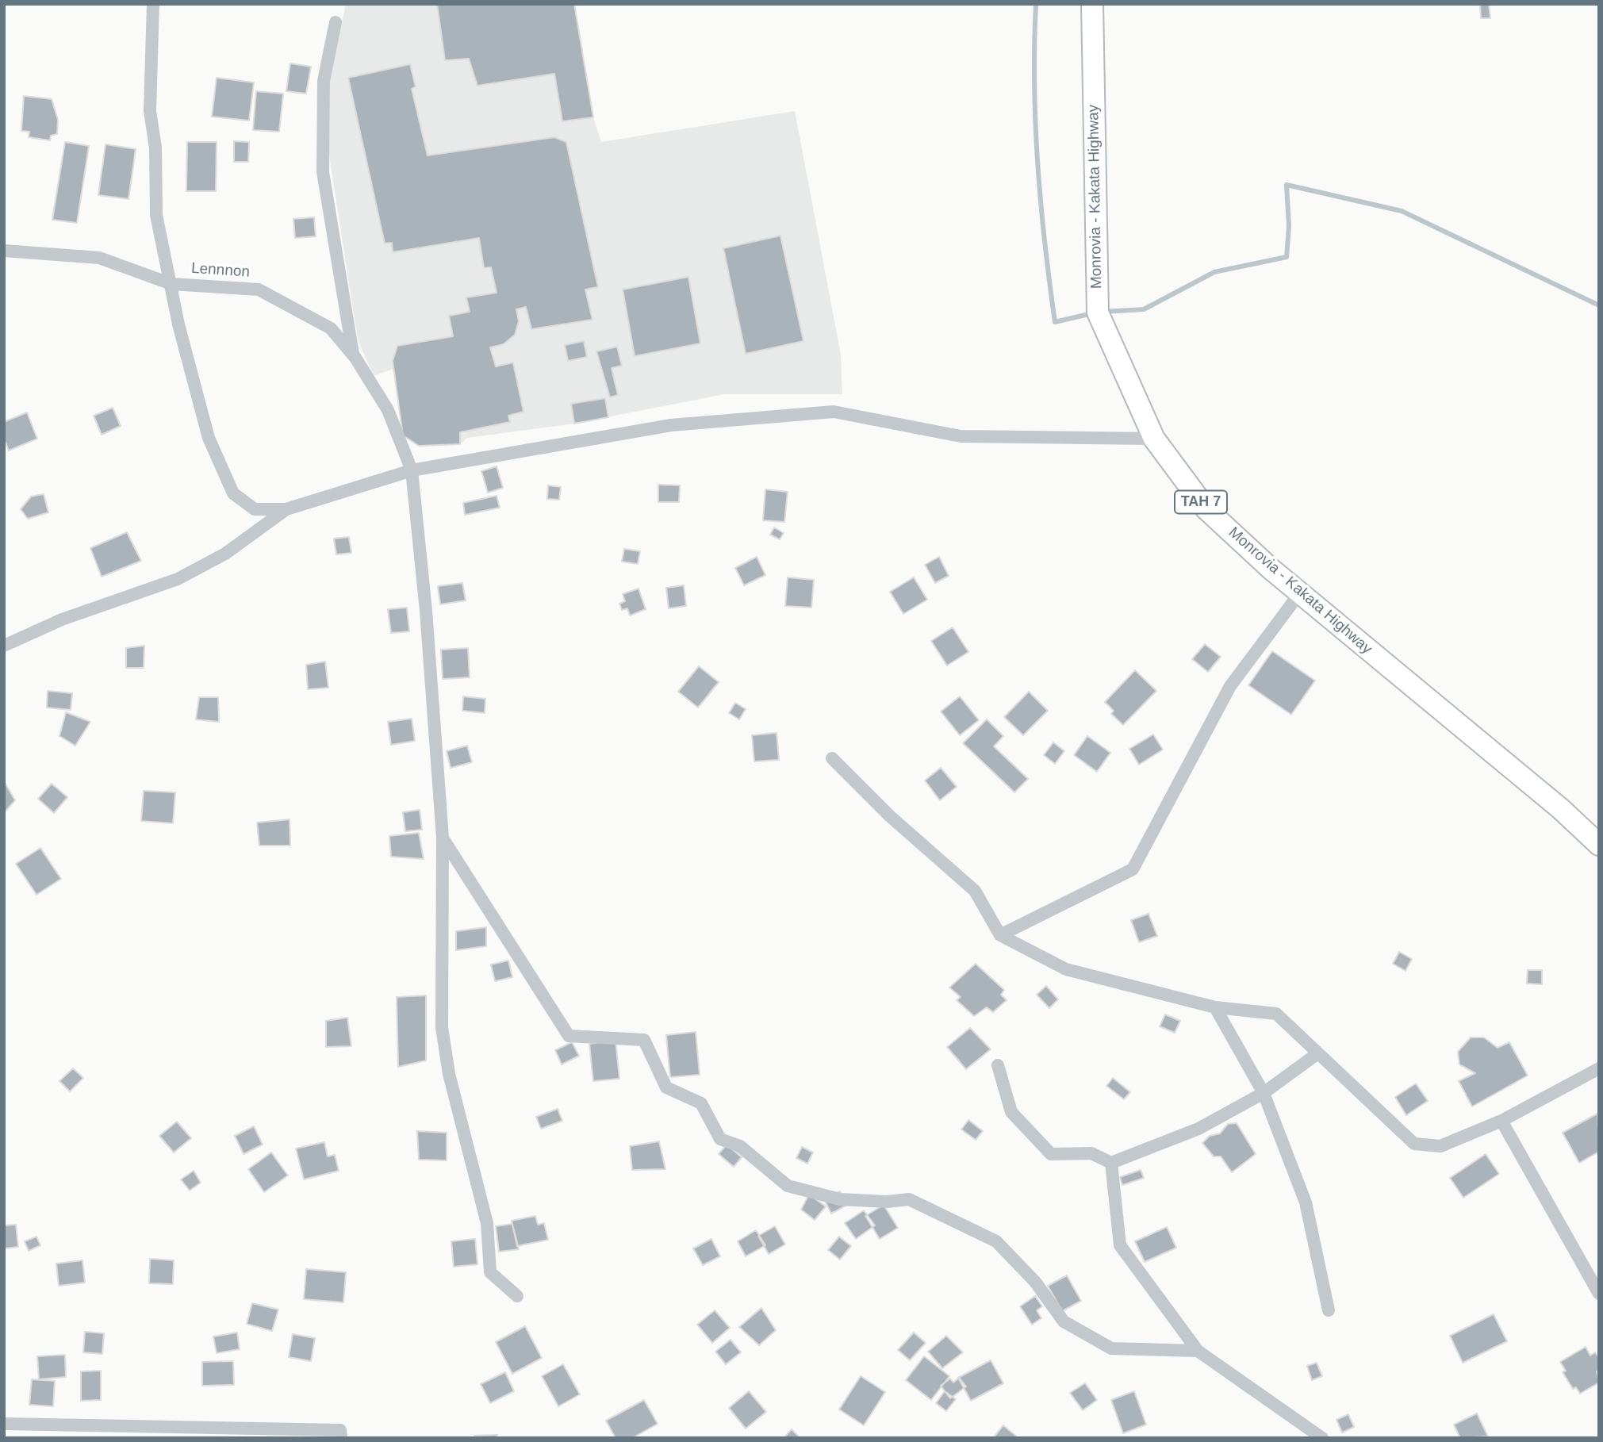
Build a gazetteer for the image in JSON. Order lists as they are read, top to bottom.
{
  "streets": {
    "highway": ["Monrovia - Kakata Highway", "TAH 7"],
    "street": ["Lennnon"]
  }
}
